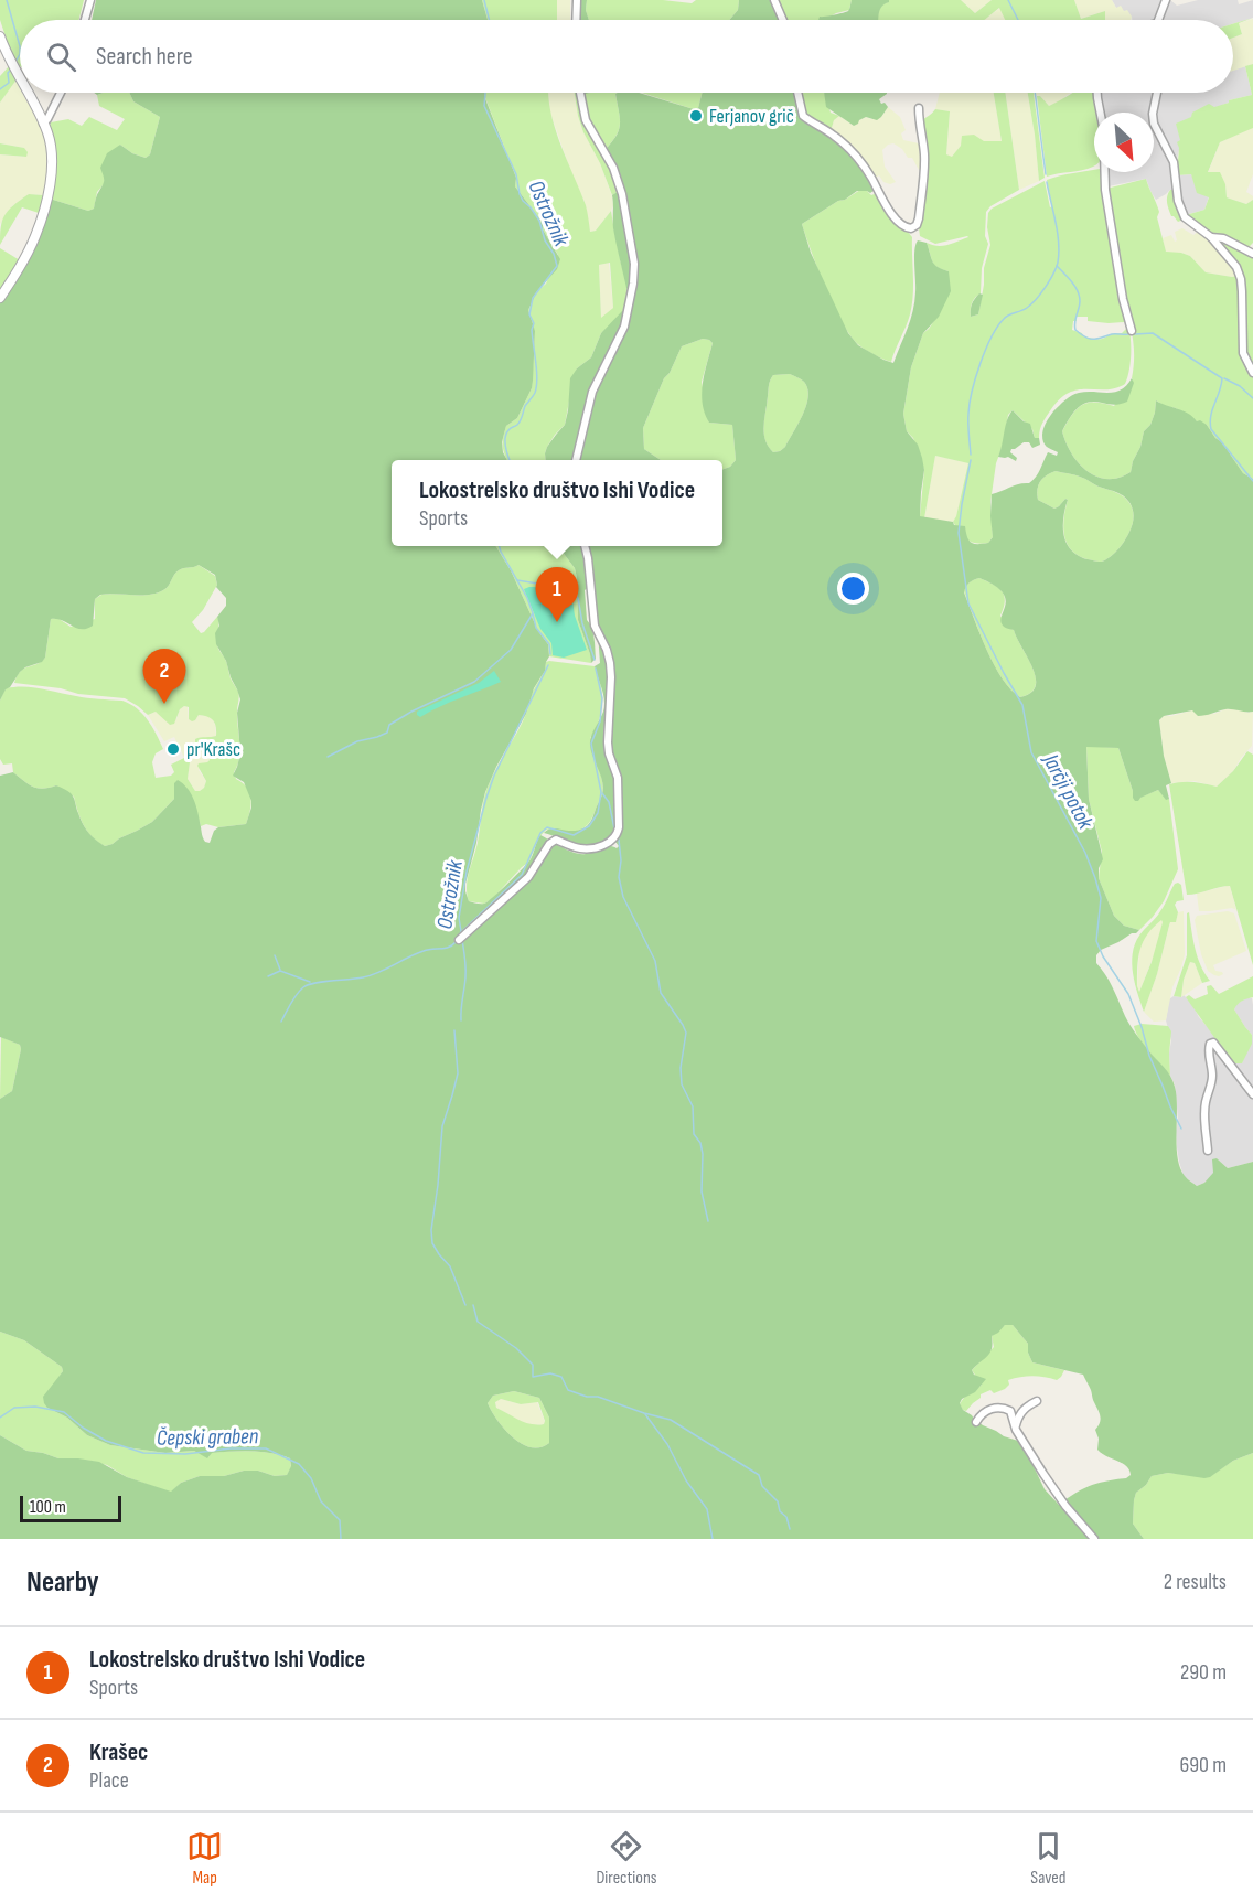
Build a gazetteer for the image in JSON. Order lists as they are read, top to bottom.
{
  "water": ["Ostrožnik", "Jarčji potok", "Čepski graben"],
  "places": ["Ferjanov grič", "pr'Krašc"],
  "scale_bar": "100 m",
  "north": "bottom right",
  "page": {
    "search": "Search here",
    "popup": ["Lokostrelsko društvo Ishi Vodice", "Sports"],
    "pins": ["1", "2"],
    "scale": "100 m",
    "heading": ["Nearby", "2 results"],
    "list": [
      {
        "mark": "1",
        "name": "Lokostrelsko društvo Ishi Vodice",
        "note": "Sports",
        "value": "290 m"
      },
      {
        "mark": "2",
        "name": "Krašec",
        "note": "Place",
        "value": "690 m"
      }
    ],
    "nav": ["Map", "Directions", "Saved"]
  }
}
